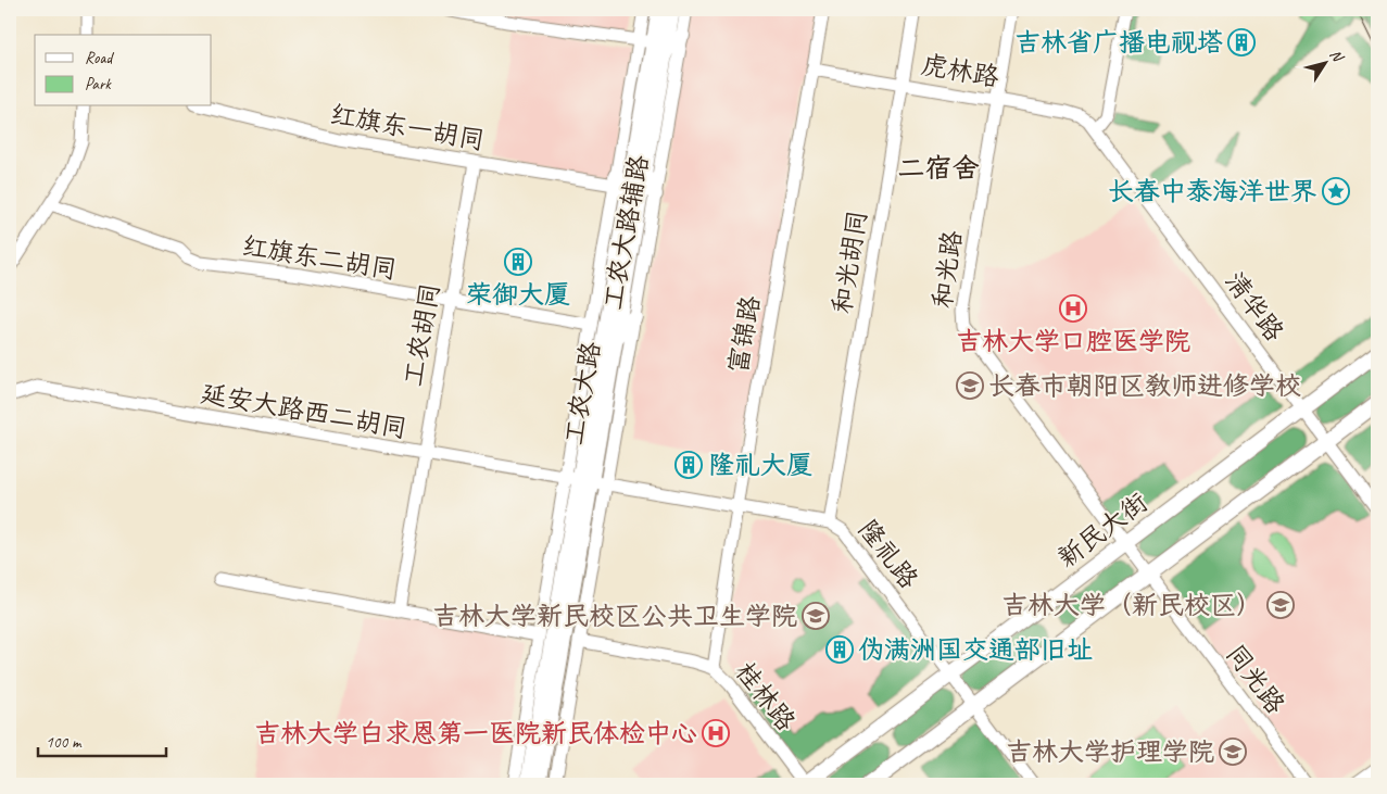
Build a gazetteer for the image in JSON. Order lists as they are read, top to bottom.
{
  "streets": {
    "main road": ["工农大路", "新民大街"],
    "street": [
      "虎林路",
      "红旗东一胡同",
      "工农大路辅路",
      "红旗东二胡同",
      "和光胡同",
      "和光路",
      "清华路",
      "工农胡同",
      "富锦路",
      "延安大路西二胡同",
      "隆礼路",
      "同光路",
      "桂林路"
    ]
  },
  "crossings": [
    ["虎林路", "和光胡同"],
    ["虎林路", "和光路"],
    ["虎林路", "清华路"],
    ["虎林路", "富锦路"],
    ["红旗东一胡同", "工农大路辅路"],
    ["红旗东一胡同", "工农胡同"],
    ["工农大路辅路", "红旗东二胡同"],
    ["工农大路辅路", "工农大路"],
    ["工农大路辅路", "延安大路西二胡同"],
    ["工农大路辅路", "隆礼路"],
    ["工农大路辅路", "桂林路"],
    ["红旗东二胡同", "工农胡同"],
    ["和光胡同", "隆礼路"],
    ["和光路", "新民大街"],
    ["和光路", "同光路"],
    ["清华路", "新民大街"],
    ["工农胡同", "延安大路西二胡同"],
    ["富锦路", "隆礼路"],
    ["富锦路", "桂林路"],
    ["工农大路", "延安大路西二胡同"],
    ["工农大路", "隆礼路"],
    ["延安大路西二胡同", "隆礼路"],
    ["新民大街", "隆礼路"],
    ["新民大街", "桂林路"]
  ],
  "districts": ["二宿舍"],
  "places": {
    "building": [
      "吉林省广播电视塔",
      "荣御大厦",
      "隆礼大厦",
      "伪满洲国交通部旧址"
    ],
    "place": ["长春中泰海洋世界"],
    "hospital": ["吉林大学口腔医学院", "吉林大学白求恩第一医院新民体检中心"],
    "school or university": [
      "长春市朝阳区教师进修学校",
      "吉林大学（新民校区）",
      "吉林大学新民校区公共卫生学院",
      "吉林大学护理学院"
    ]
  },
  "legend": ["Road", "Park"],
  "scale_bar": "100 m",
  "north": "top right"
}
